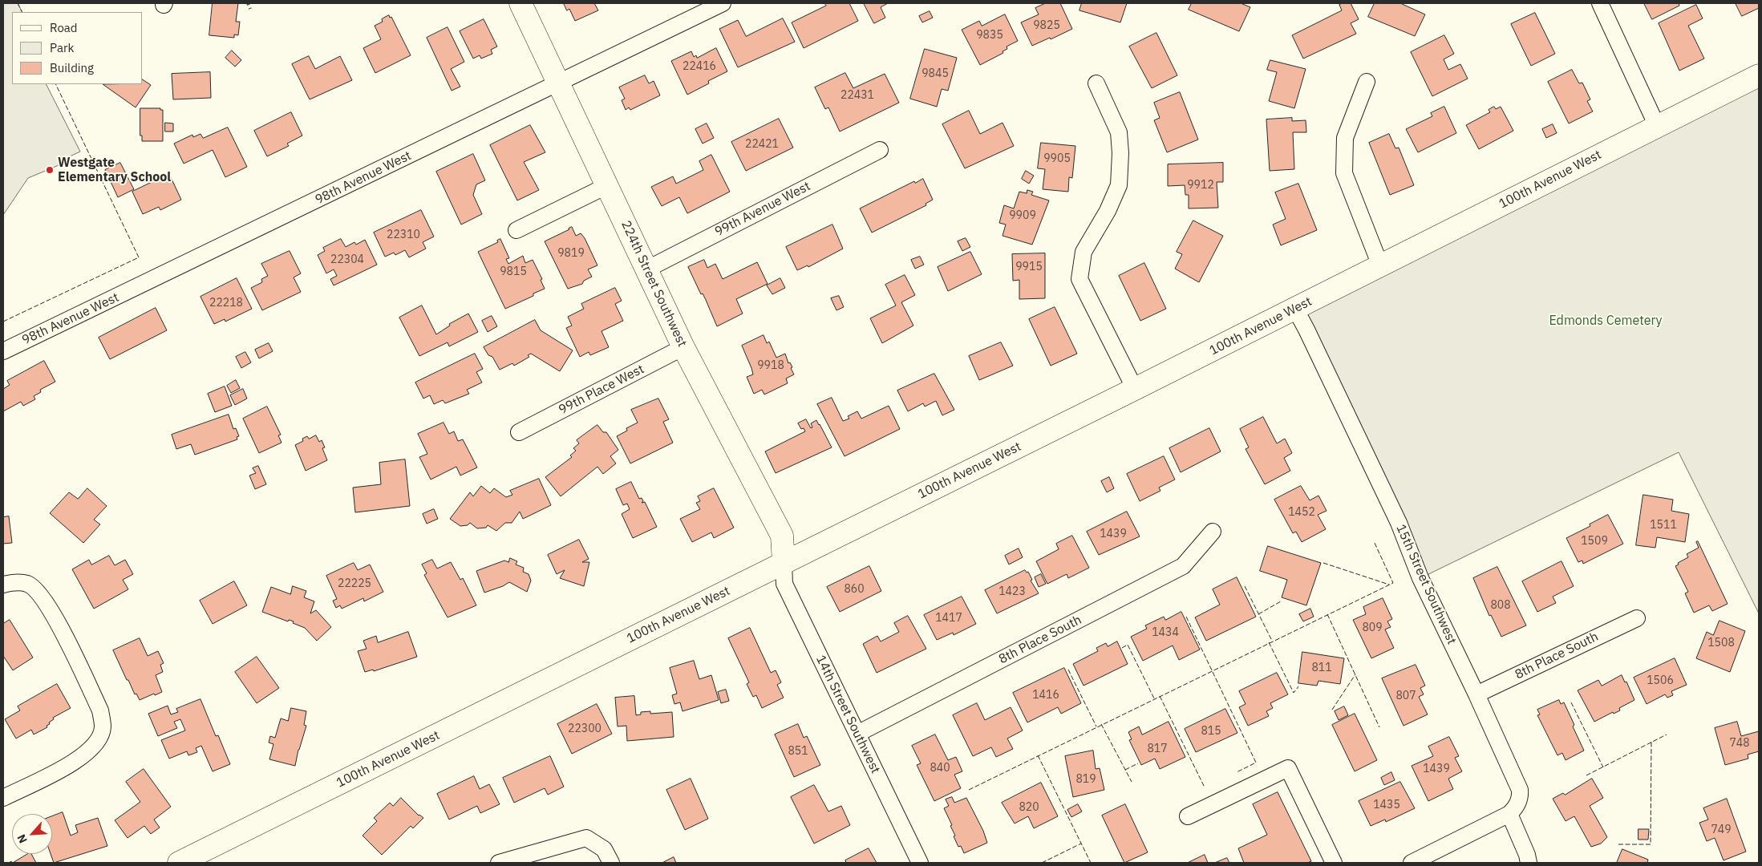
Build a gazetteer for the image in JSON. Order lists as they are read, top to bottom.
{
  "streets": {
    "main road": ["100th Avenue West", "224th Street Southwest"],
    "street": [
      "98th Avenue West",
      "99th Avenue West",
      "99th Place West",
      "15th Street Southwest",
      "8th Place South",
      "14th Street Southwest"
    ]
  },
  "crossings": [
    ["98th Avenue West", "224th Street Southwest"],
    ["100th Avenue West", "224th Street Southwest"],
    ["100th Avenue West", "15th Street Southwest"],
    ["100th Avenue West", "14th Street Southwest"],
    ["99th Avenue West", "224th Street Southwest"],
    ["224th Street Southwest", "99th Place West"],
    ["224th Street Southwest", "14th Street Southwest"],
    ["15th Street Southwest", "8th Place South"],
    ["8th Place South", "14th Street Southwest"]
  ],
  "parks": ["Edmonds Cemetery"],
  "places": ["Westgate Elementary School"],
  "house_numbers": [
    "9825",
    "9835",
    "22416",
    "9845",
    "22431",
    "22421",
    "9905",
    "9912",
    "9909",
    "22310",
    "9819",
    "22304",
    "9915",
    "9815",
    "22218",
    "9918",
    "1452",
    "1511",
    "1439",
    "1509",
    "22225",
    "860",
    "1423",
    "808",
    "1417",
    "809",
    "1434",
    "1508",
    "811",
    "1506",
    "1416",
    "807",
    "22300",
    "815",
    "748",
    "817",
    "851",
    "840",
    "1439",
    "819",
    "1435",
    "820",
    "749"
  ],
  "legend": ["Road", "Park", "Building"],
  "north": "bottom left"
}
